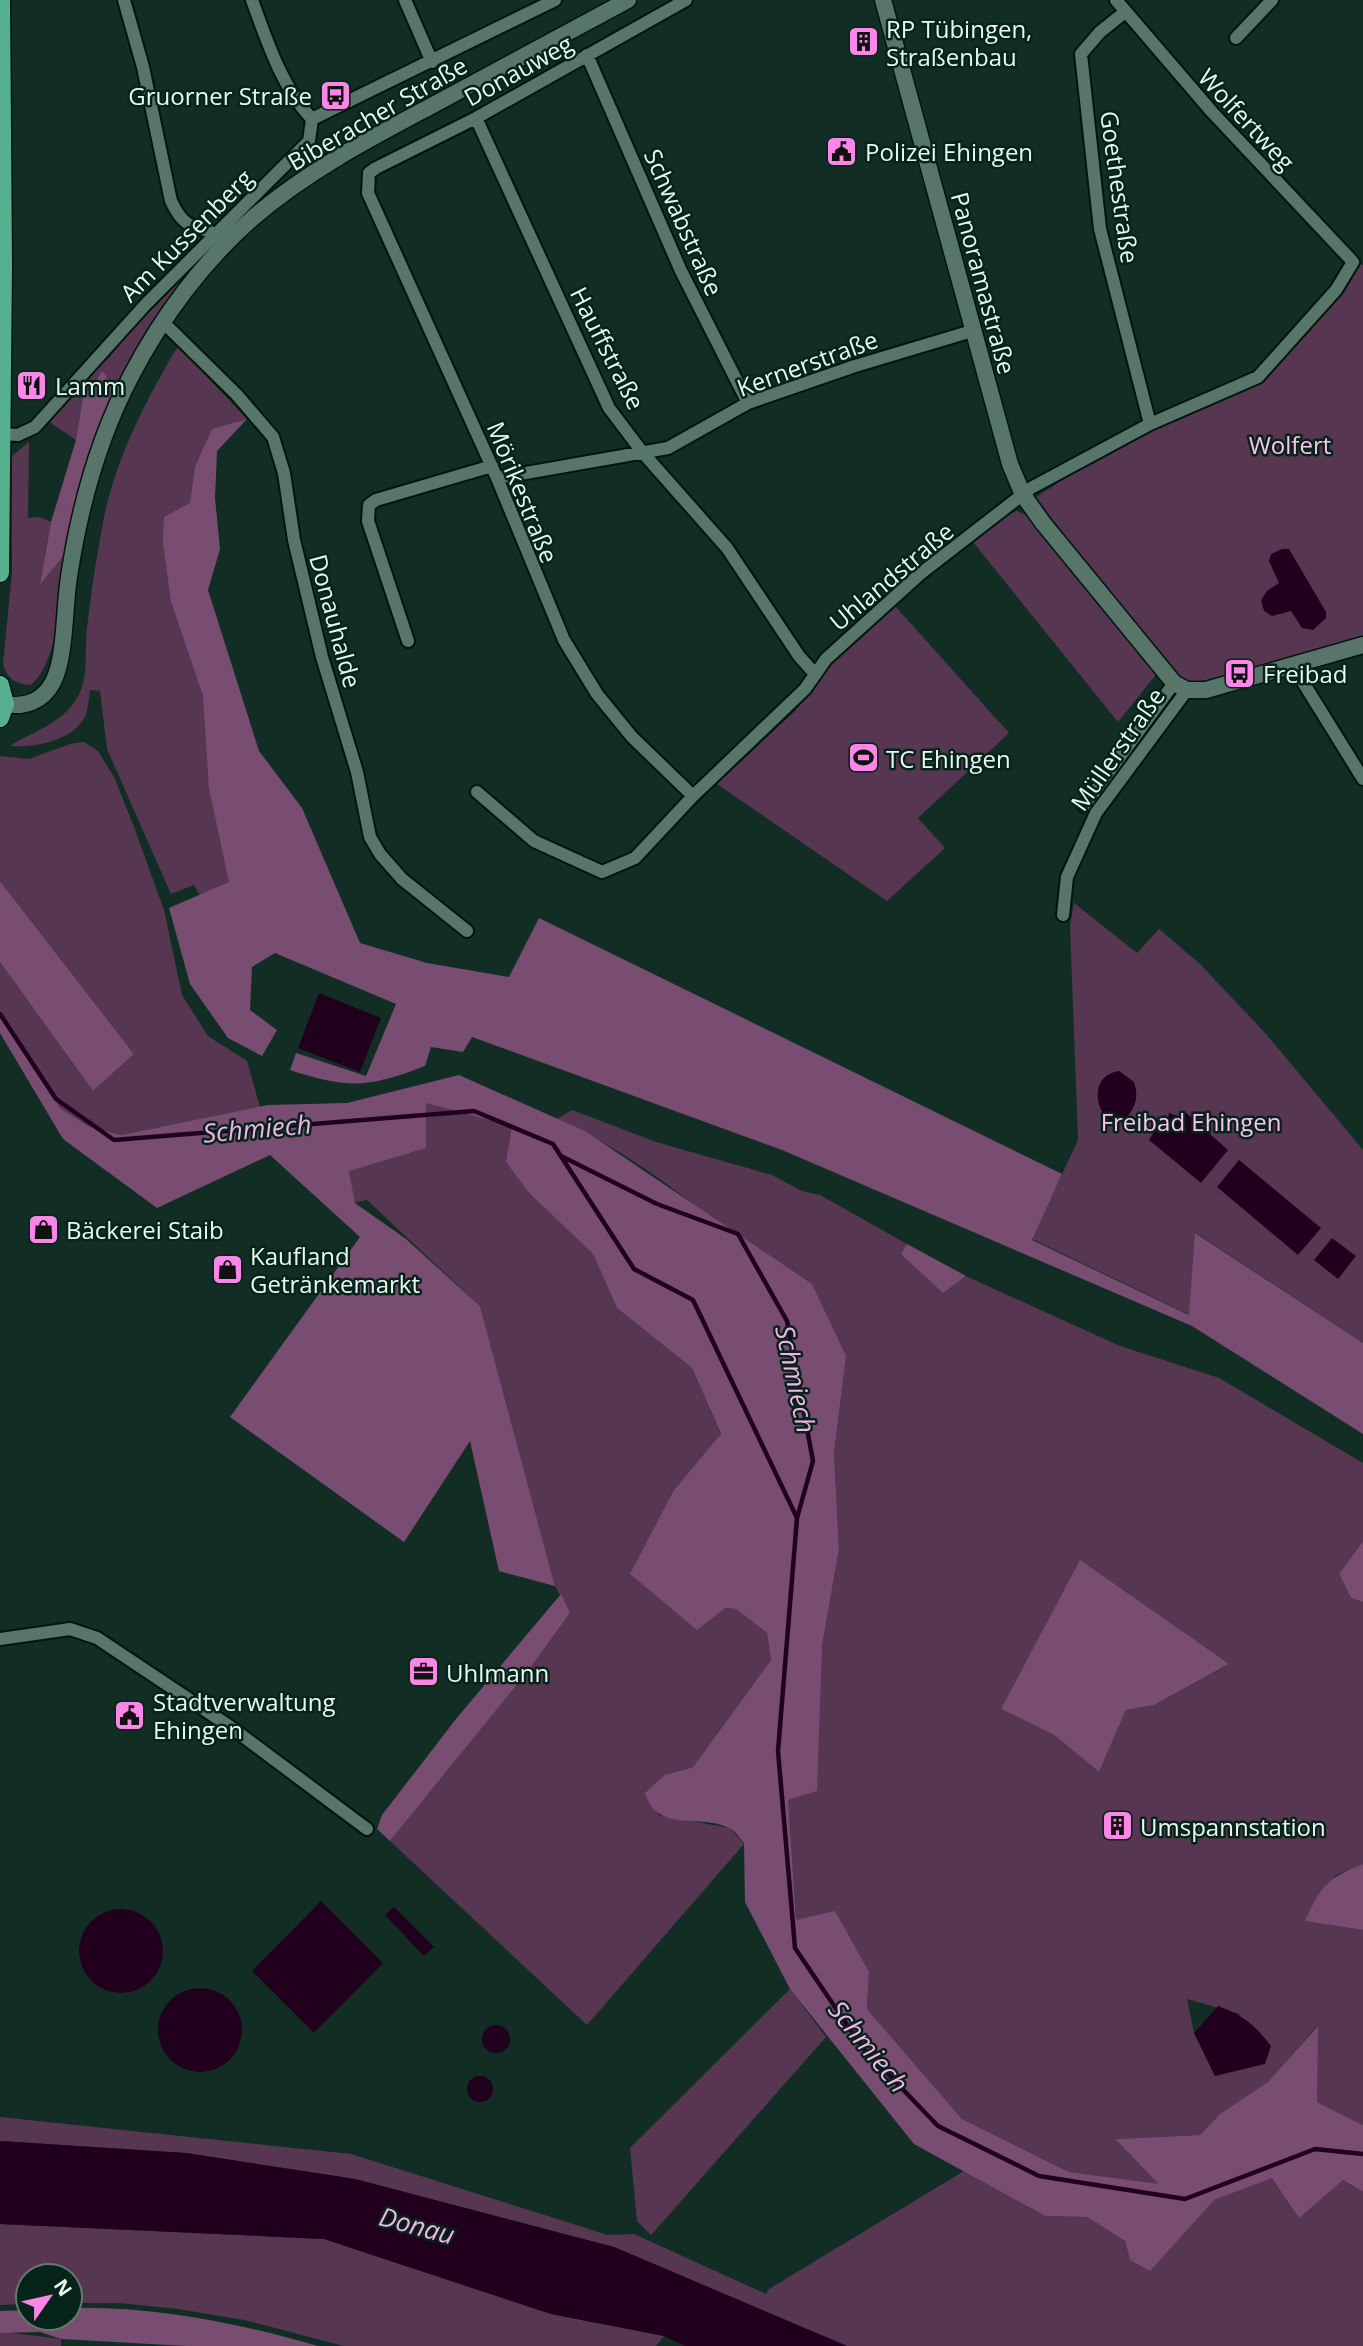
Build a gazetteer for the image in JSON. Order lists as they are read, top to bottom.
{
  "streets": {
    "street": [
      "Donauweg",
      "Biberacher Straße",
      "Wolfertweg",
      "Goethestraße",
      "Schwabstraße",
      "Am Kussenberg",
      "Panoramastraße",
      "Hauffstraße",
      "Kernerstraße",
      "Mörikestraße",
      "Uhlandstraße",
      "Donauhalde",
      "Müllerstraße"
    ]
  },
  "crossings": [
    ["Donauweg", "Schwabstraße"],
    ["Donauweg", "Hauffstraße"],
    ["Donauweg", "Mörikestraße"],
    ["Biberacher Straße", "Am Kussenberg"],
    ["Biberacher Straße", "Donauhalde"],
    ["Wolfertweg", "Goethestraße"],
    ["Wolfertweg", "Uhlandstraße"],
    ["Goethestraße", "Uhlandstraße"],
    ["Schwabstraße", "Kernerstraße"],
    ["Panoramastraße", "Kernerstraße"],
    ["Panoramastraße", "Uhlandstraße"],
    ["Panoramastraße", "Müllerstraße"],
    ["Hauffstraße", "Kernerstraße"],
    ["Hauffstraße", "Uhlandstraße"],
    ["Kernerstraße", "Mörikestraße"],
    ["Mörikestraße", "Uhlandstraße"],
    ["Uhlandstraße", "Müllerstraße"]
  ],
  "water": ["Schmiech", "Donau"],
  "parks": ["Wolfert", "Freibad Ehingen"],
  "places": {
    "building": ["RP Tübingen, Straßenbau", "Umspannstation"],
    "bus stop": ["Gruorner Straße", "Freibad"],
    "public building": ["Polizei Ehingen", "Stadtverwaltung Ehingen"],
    "restaurant": ["Lamm"],
    "sports": ["TC Ehingen"],
    "shop": ["Bäckerei Staib", "Kaufland Getränkemarkt"],
    "office": ["Uhlmann"]
  },
  "north": "top right"
}
